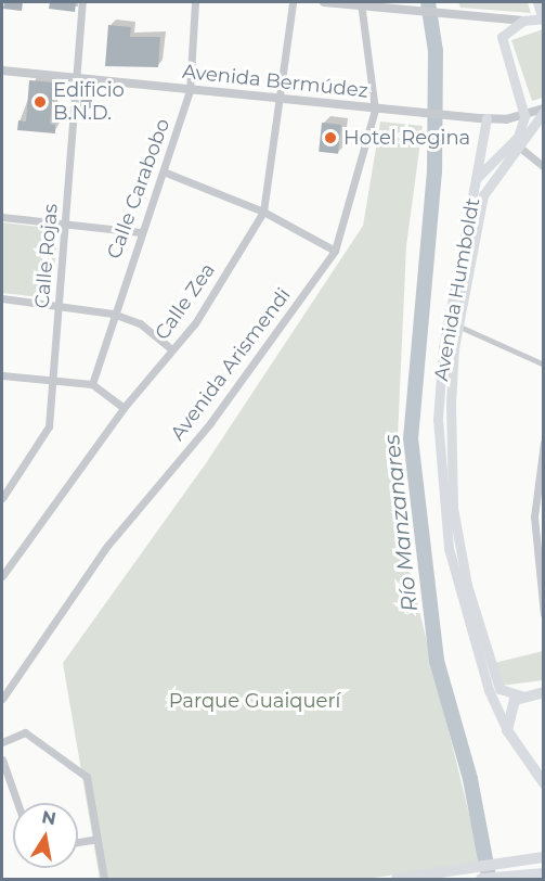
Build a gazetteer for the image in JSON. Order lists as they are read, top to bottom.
{
  "streets": {
    "main road": ["Avenida Humboldt"],
    "street": [
      "Avenida Bermúdez",
      "Calle Carabobo",
      "Calle Rojas",
      "Calle Zea",
      "Avenida Arismendi"
    ]
  },
  "crossings": [
    ["Avenida Bermúdez", "Calle Carabobo"],
    ["Avenida Bermúdez", "Calle Rojas"],
    ["Avenida Bermúdez", "Avenida Humboldt"],
    ["Avenida Bermúdez", "Calle Zea"],
    ["Avenida Bermúdez", "Avenida Arismendi"]
  ],
  "water": ["Río Manzanares"],
  "parks": ["Parque Guaiquerí"],
  "places": ["Edificio B.N.D.", "Hotel Regina"],
  "north": "top"
}
